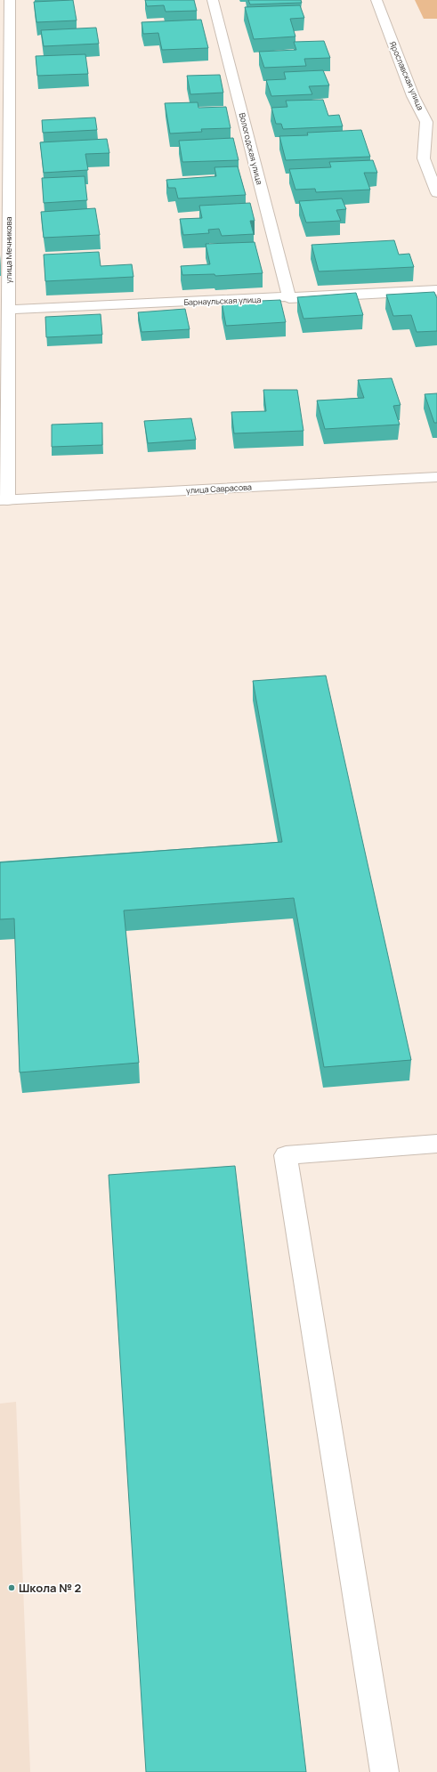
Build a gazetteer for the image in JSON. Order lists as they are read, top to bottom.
{
  "streets": {
    "street": [
      "Ярославская улица",
      "Вологодская улица",
      "улица Мечникова",
      "Барнаульская улица",
      "улица Саврасова"
    ]
  },
  "crossings": [
    ["Вологодская улица", "Барнаульская улица"],
    ["улица Мечникова", "Барнаульская улица"],
    ["улица Мечникова", "улица Саврасова"]
  ],
  "places": ["Школа № 2"]
}
